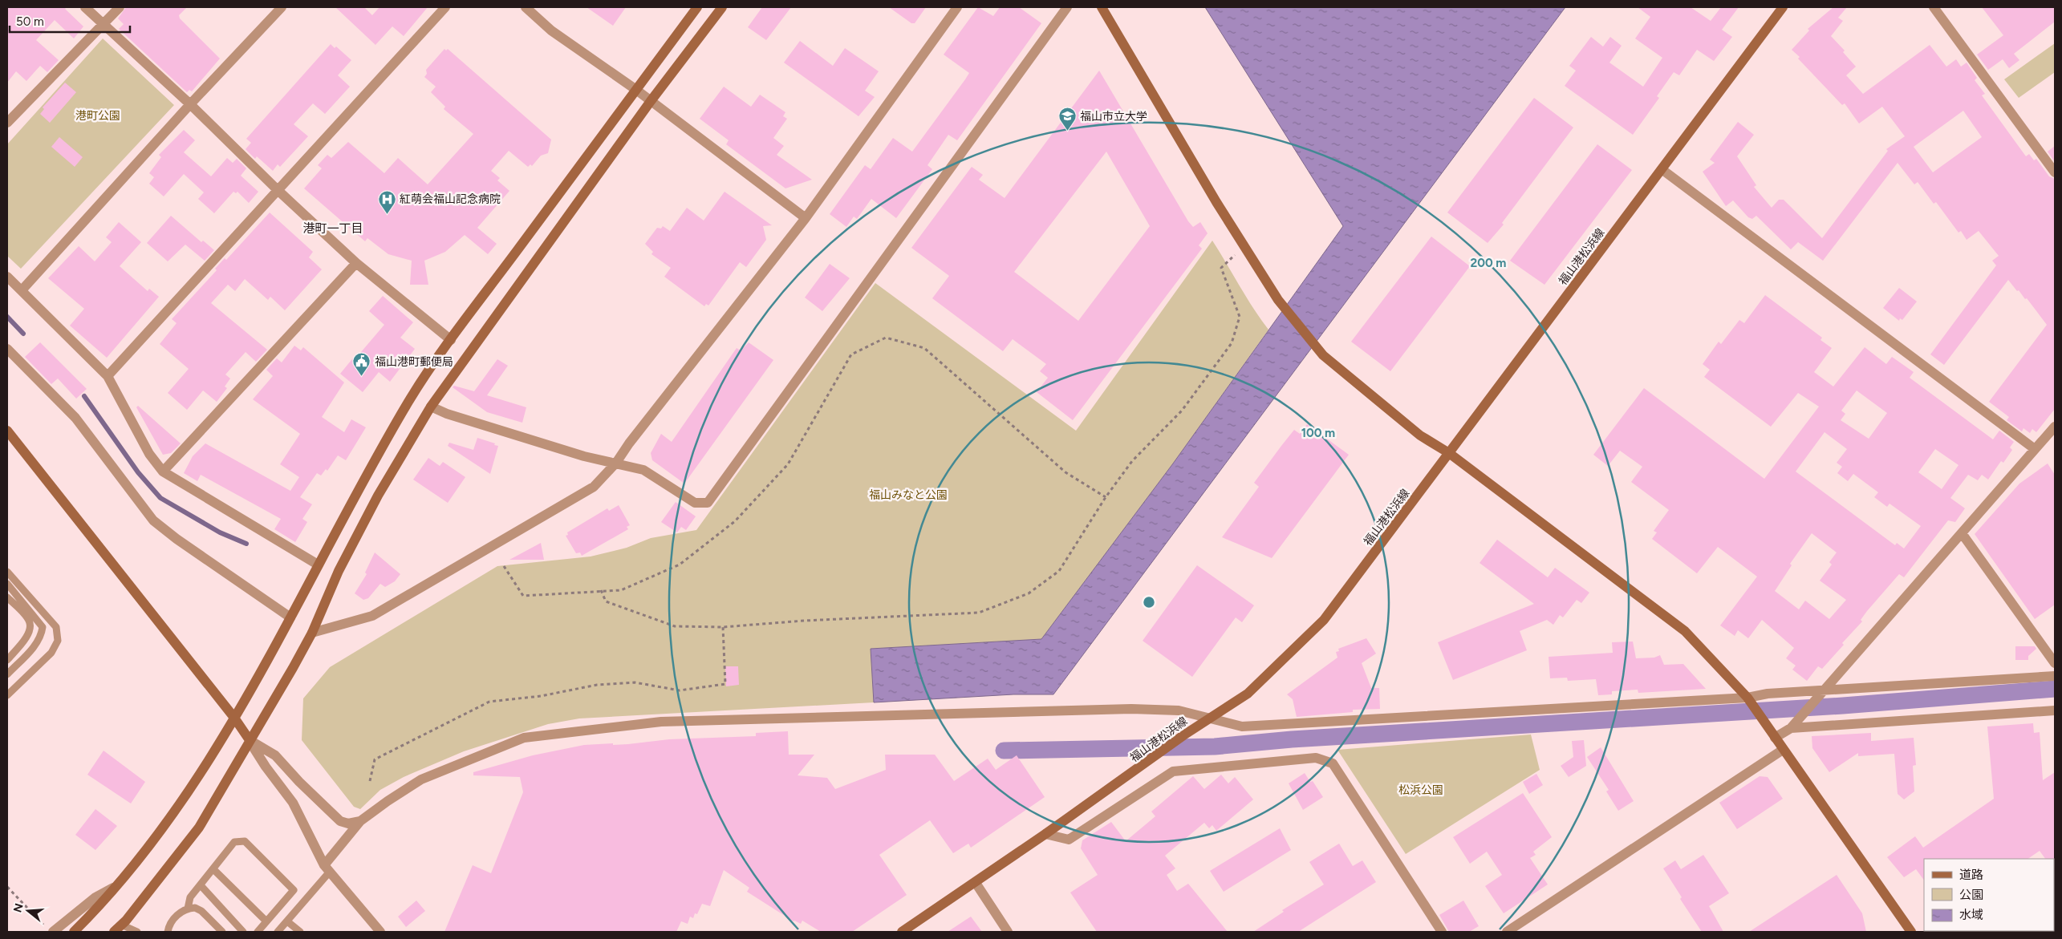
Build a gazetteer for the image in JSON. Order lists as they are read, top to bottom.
{
  "streets": {
    "street": ["福山港松浜線"]
  },
  "districts": ["港町一丁目"],
  "parks": ["港町公園", "福山みなと公園", "松浜公園"],
  "places": {
    "school or university": ["福山市立大学"],
    "hospital": ["紅萌会福山記念病院"],
    "public building": ["福山港町郵便局"]
  },
  "legend": ["道路", "公園", "水域"],
  "scale_bar": "50 m",
  "north": "left",
  "rings": ["200 m", "100 m"]
}
